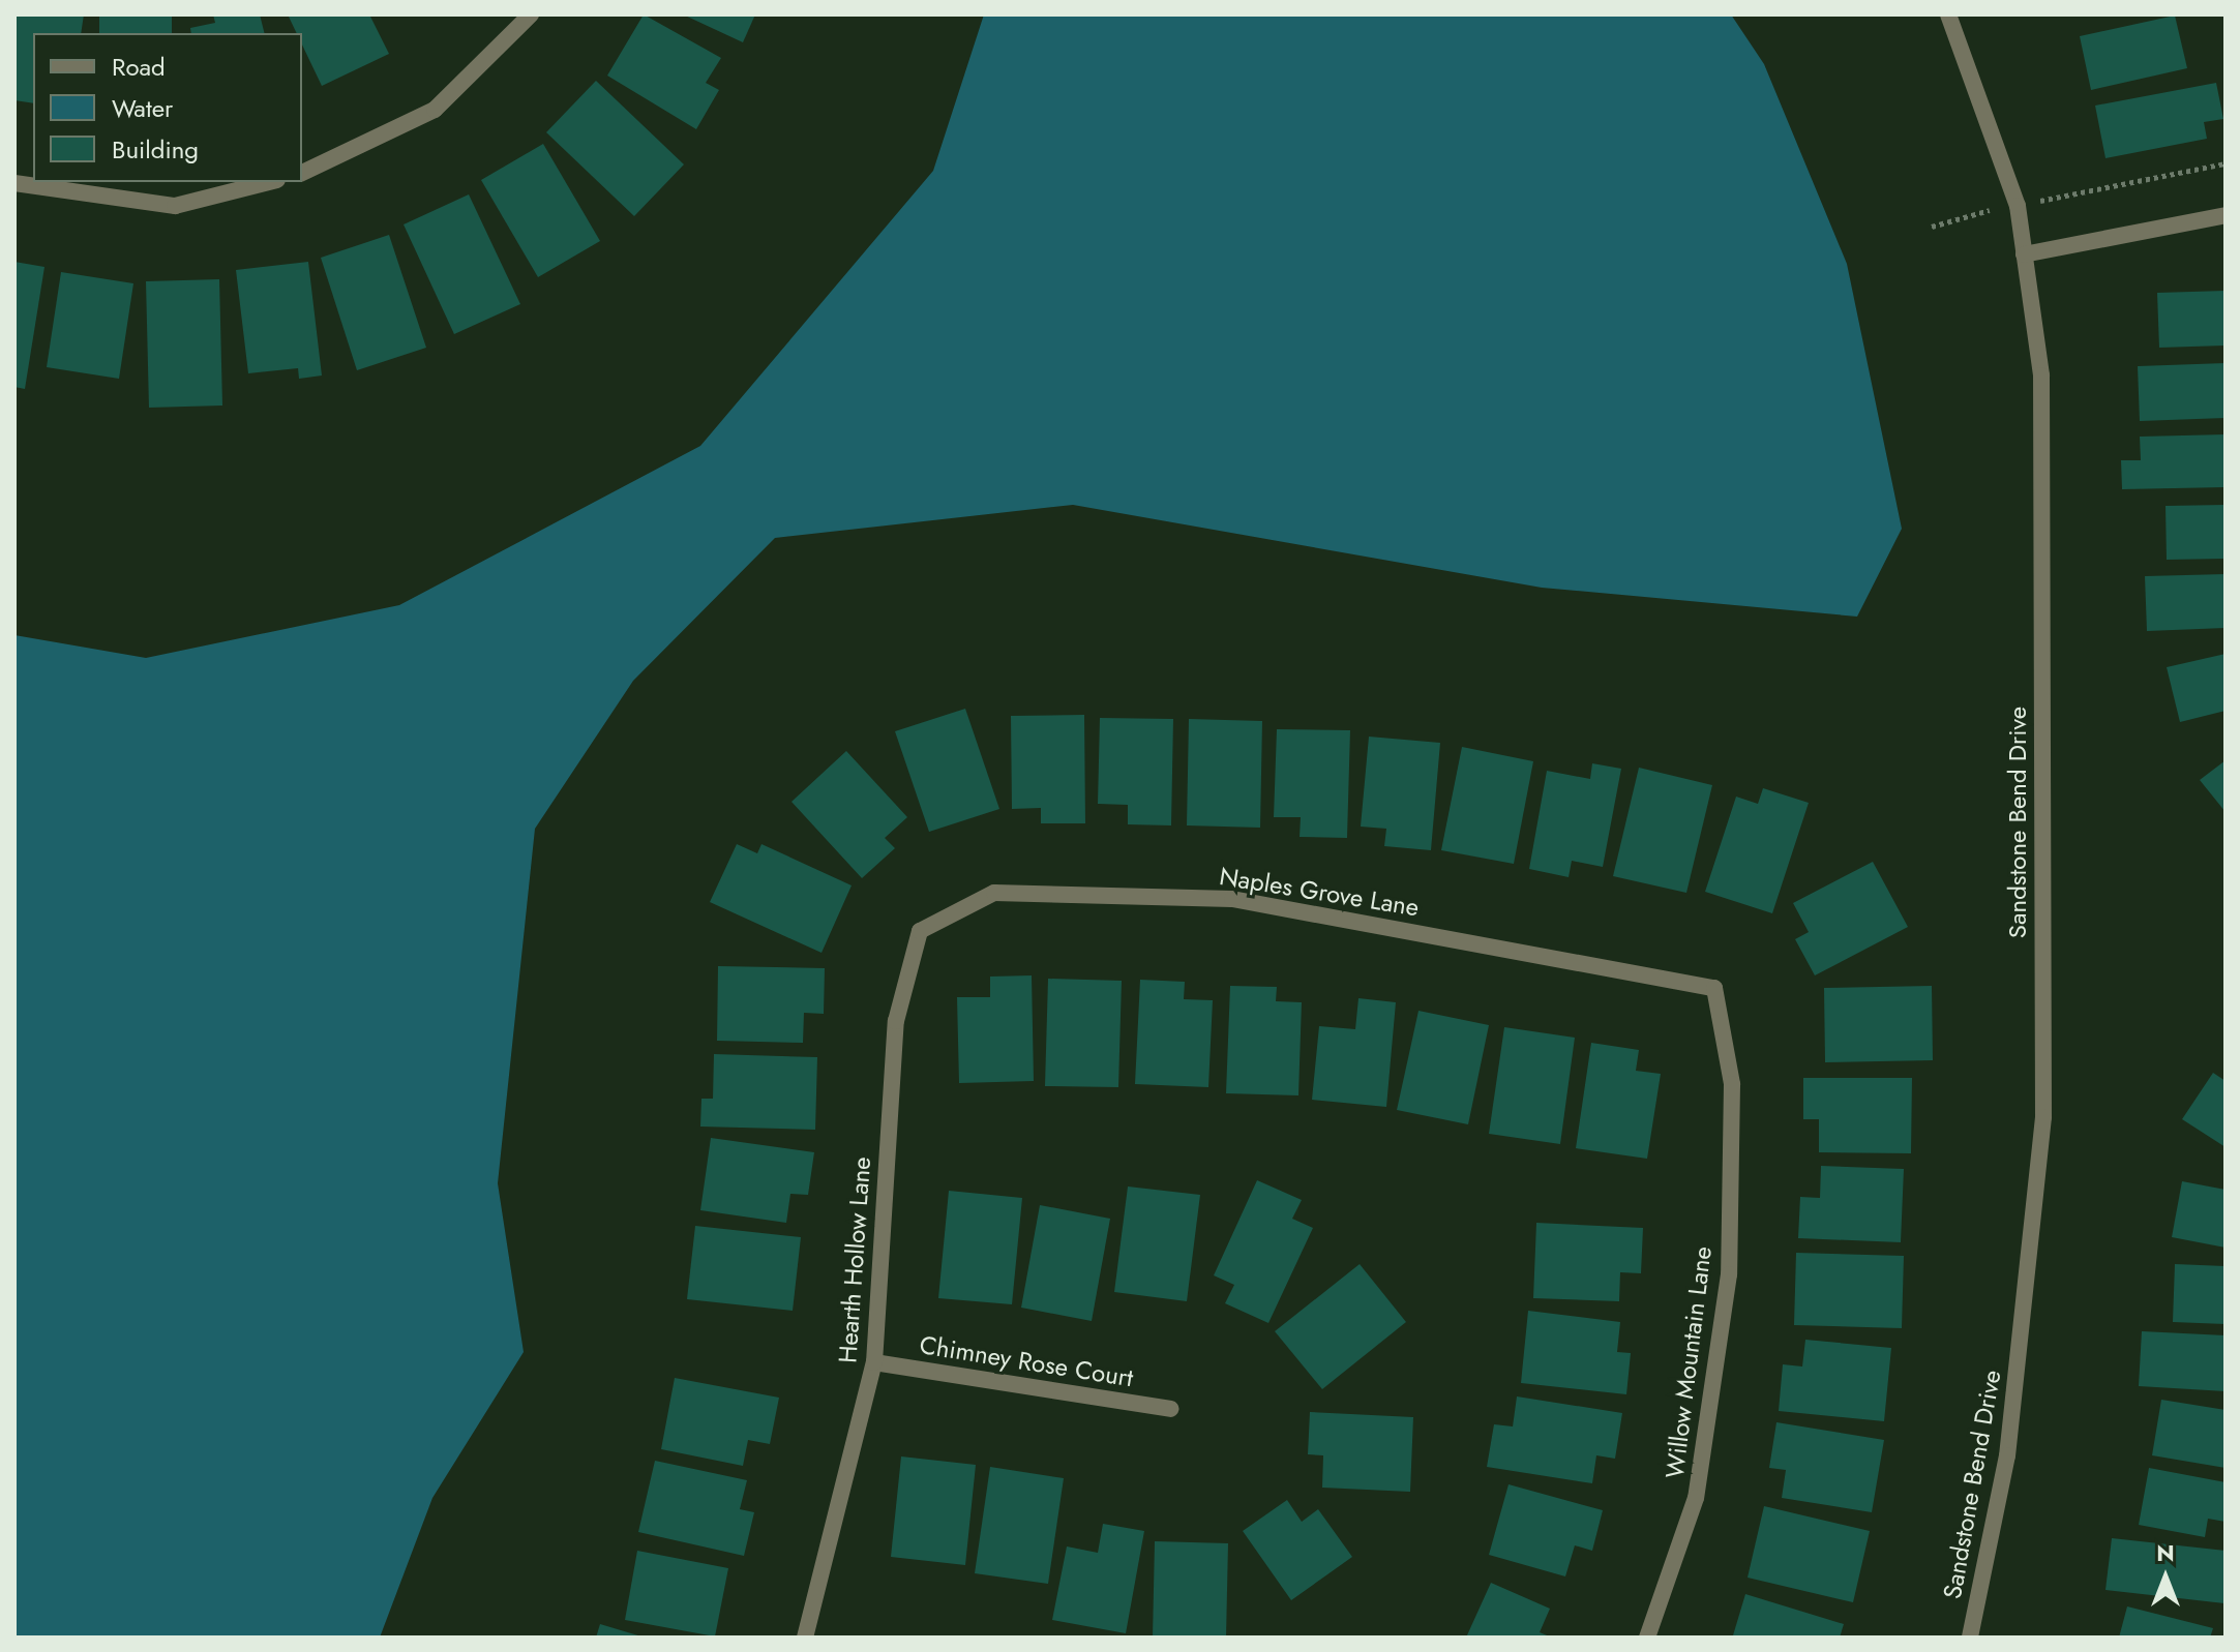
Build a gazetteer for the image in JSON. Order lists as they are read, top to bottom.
{
  "streets": {
    "street": [
      "Sandstone Bend Drive",
      "Naples Grove Lane",
      "Hearth Hollow Lane",
      "Chimney Rose Court",
      "Willow Mountain Lane"
    ]
  },
  "crossings": [
    ["Naples Grove Lane", "Hearth Hollow Lane"],
    ["Naples Grove Lane", "Willow Mountain Lane"],
    ["Hearth Hollow Lane", "Chimney Rose Court"]
  ],
  "legend": ["Road", "Water", "Building"],
  "north": "top"
}
